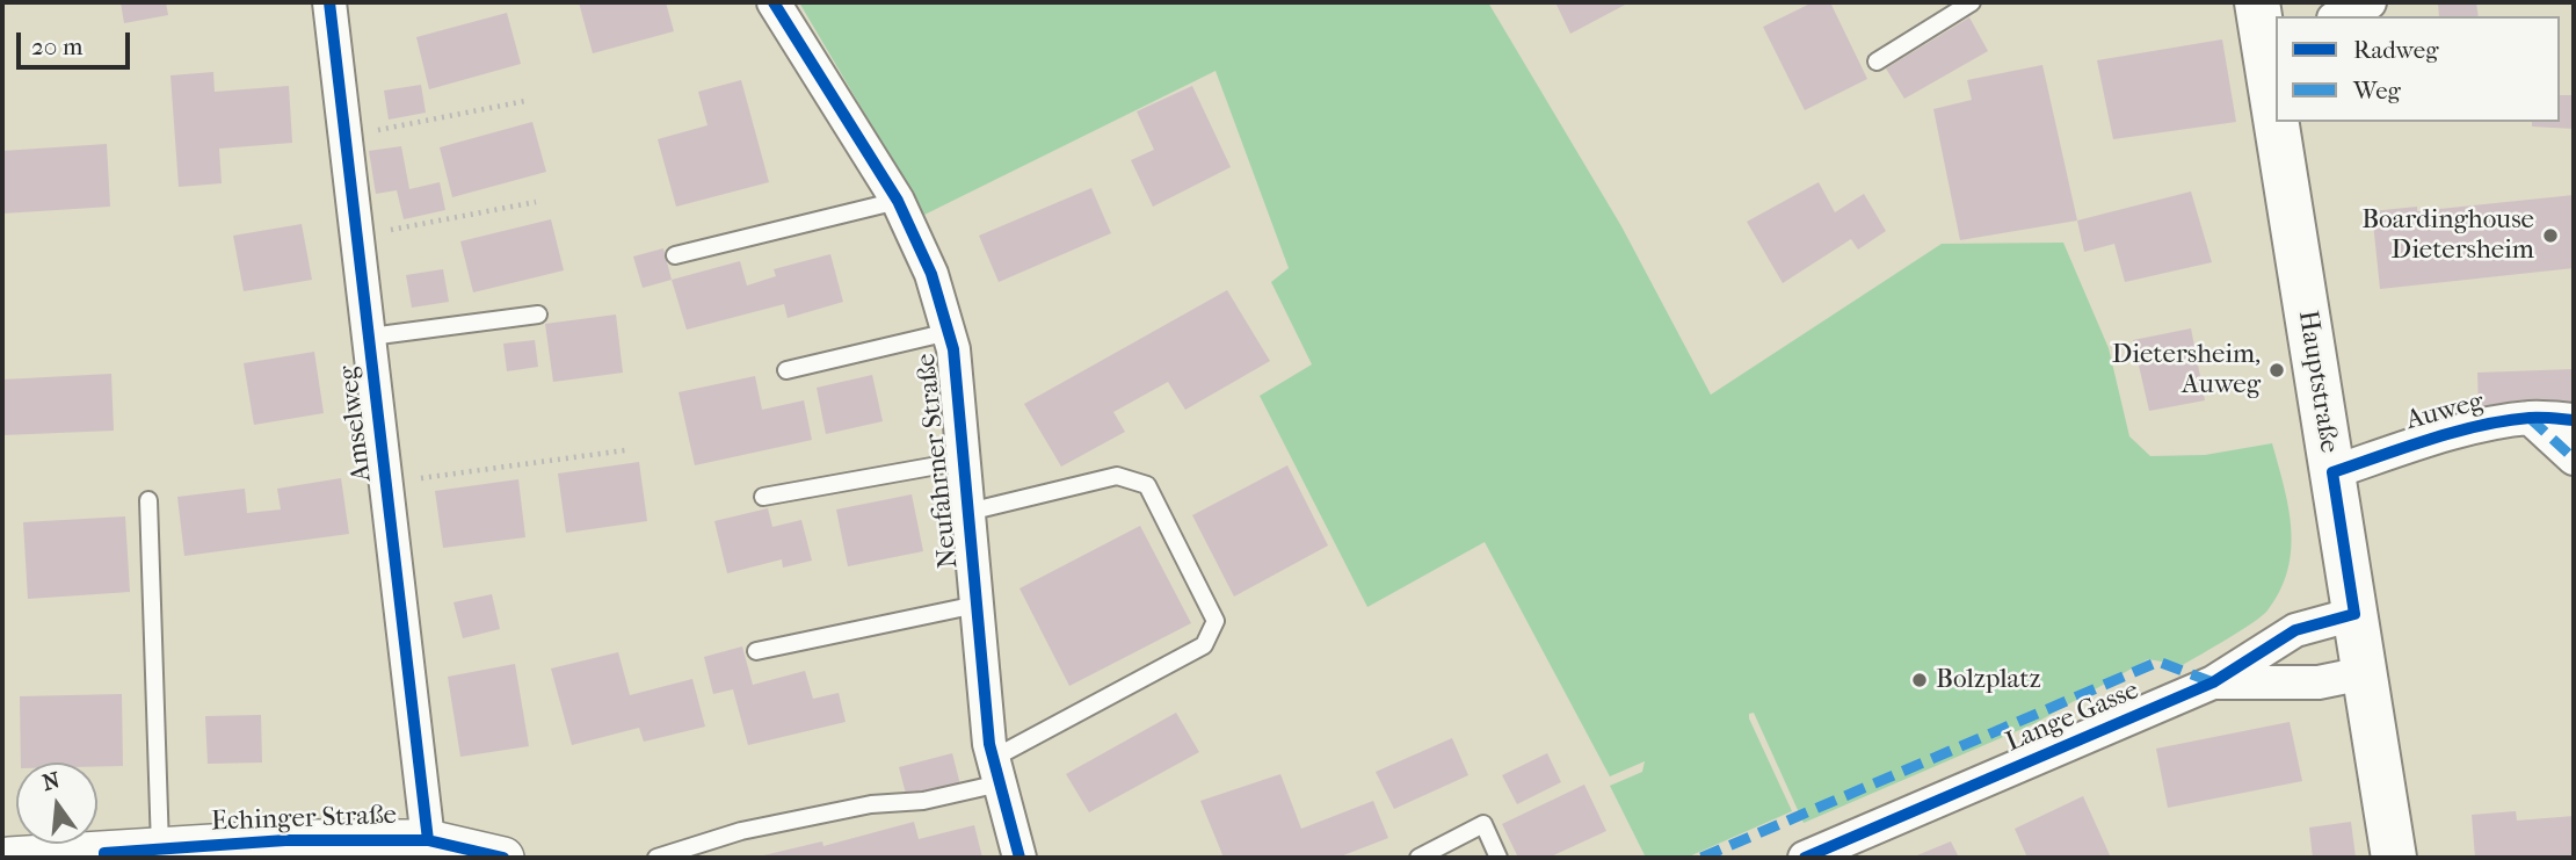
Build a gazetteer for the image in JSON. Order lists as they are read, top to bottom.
{
  "streets": {
    "main road": ["Hauptstraße"],
    "street": [
      "Auweg",
      "Amselweg",
      "Neufahrner Straße",
      "Lange Gasse",
      "Echinger Straße"
    ]
  },
  "crossings": [
    ["Hauptstraße", "Auweg"],
    ["Hauptstraße", "Lange Gasse"],
    ["Amselweg", "Echinger Straße"]
  ],
  "places": ["Boardinghouse Dietersheim", "Dietersheim, Auweg", "Bolzplatz"],
  "legend": ["Radweg", "Weg"],
  "scale_bar": "20 m",
  "north": "top"
}
